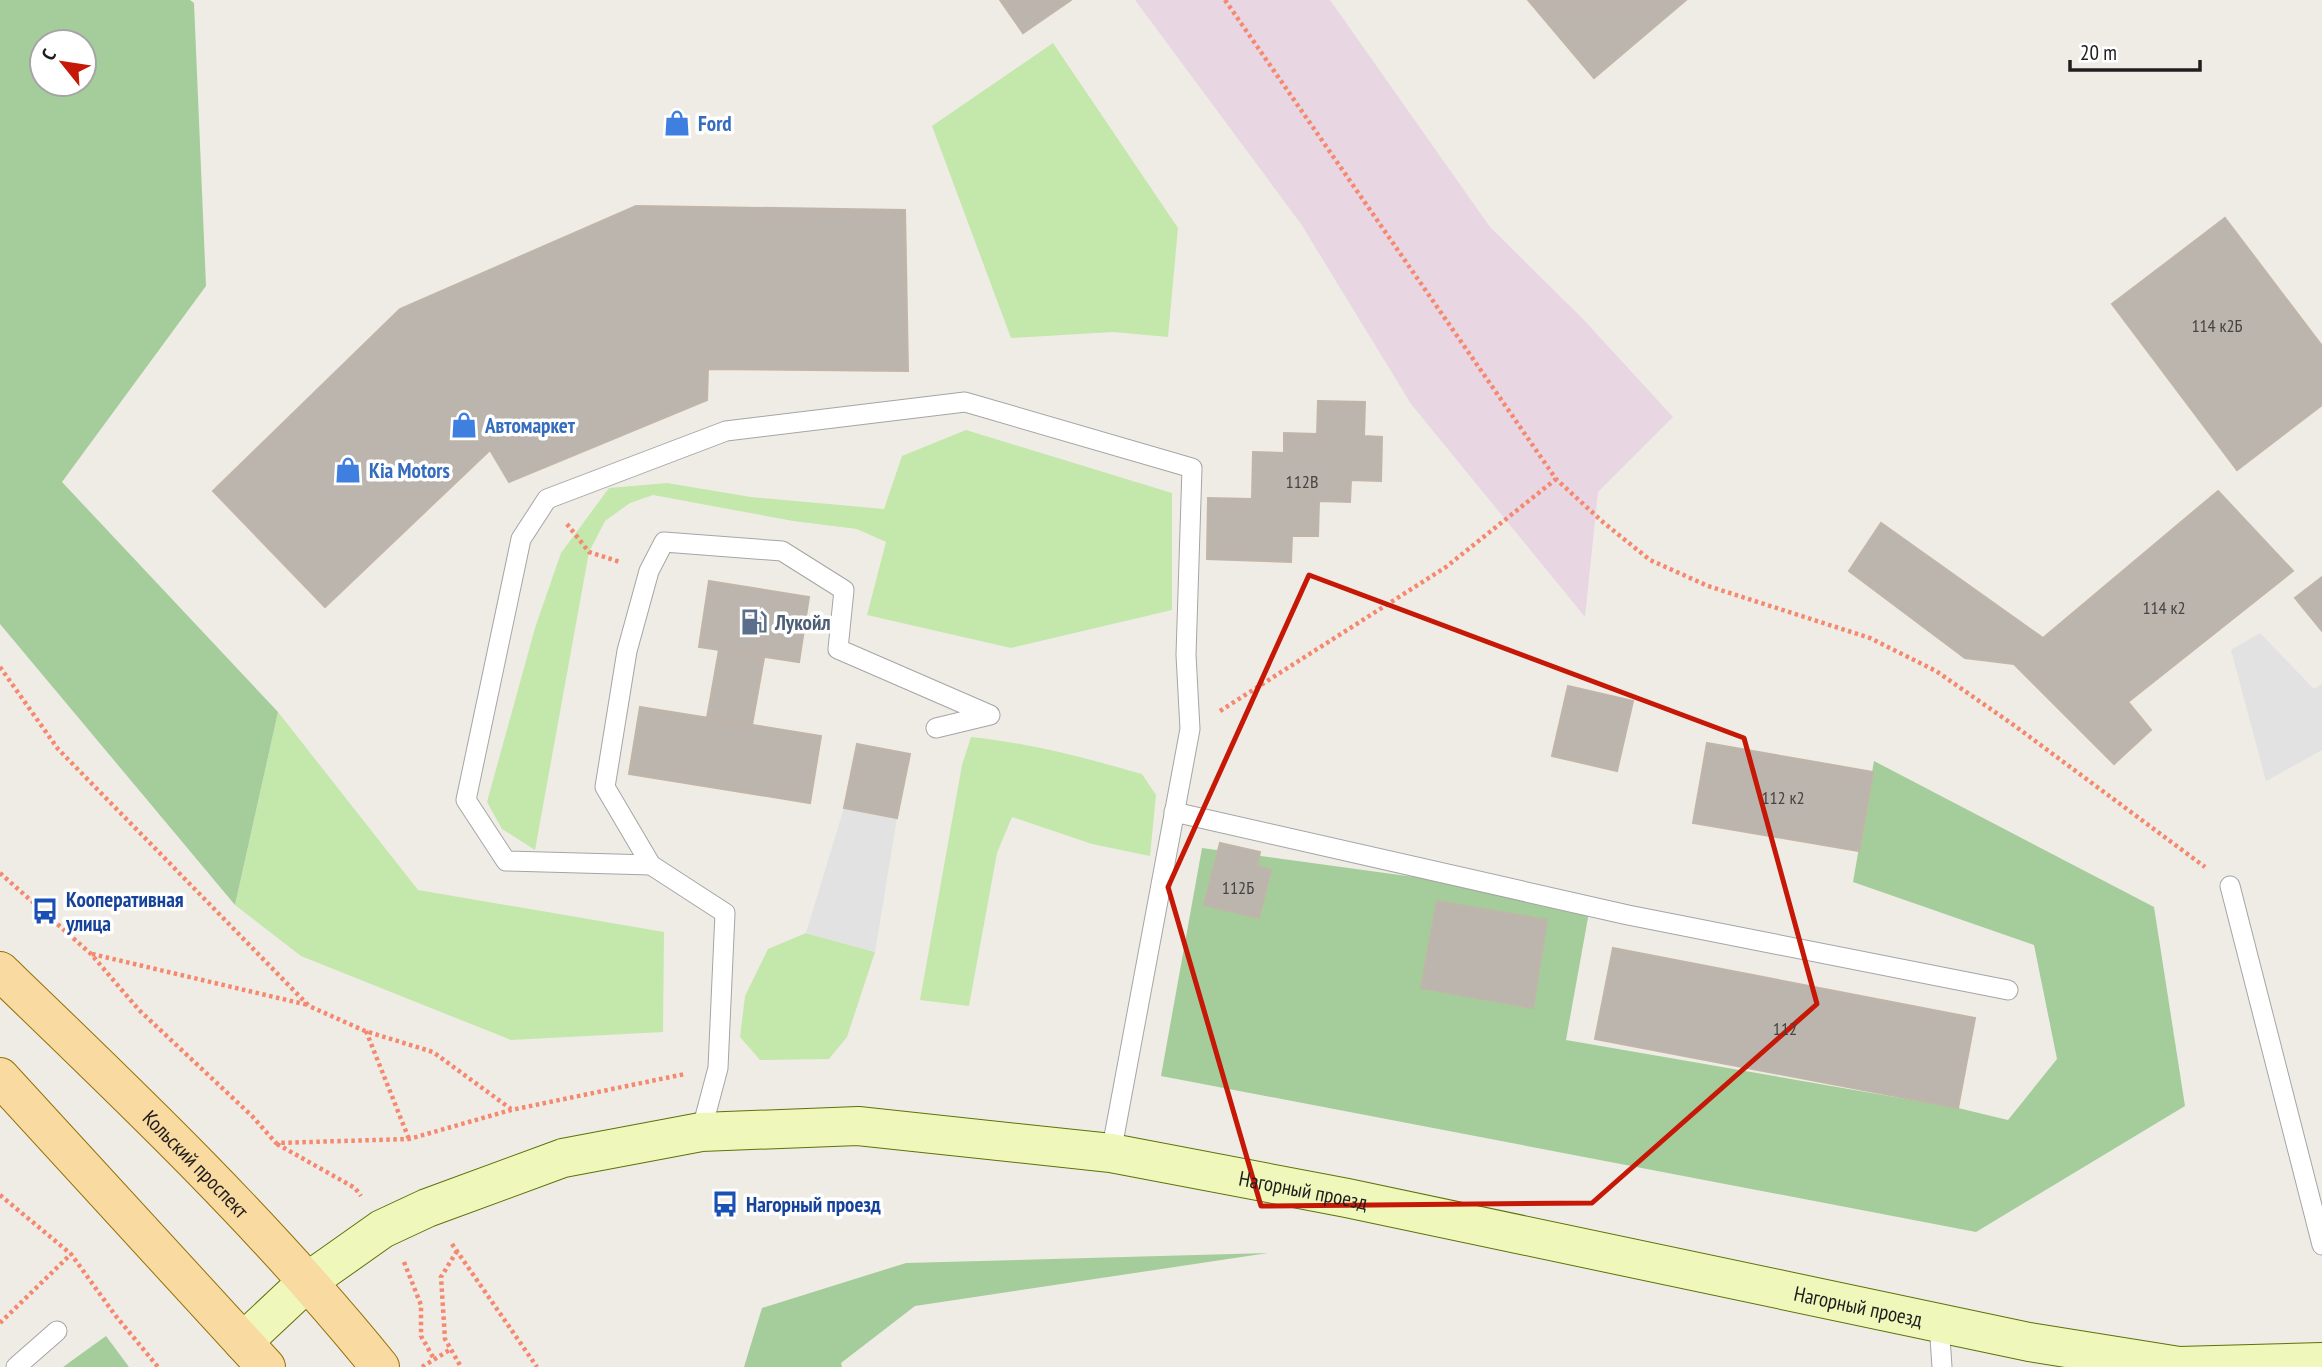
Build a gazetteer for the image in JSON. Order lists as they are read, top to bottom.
{
  "streets": {
    "main road": ["Кольский проспект", "Нагорный проезд"]
  },
  "crossings": [
    ["Кольский проспект", "Нагорный проезд"]
  ],
  "places": {
    "shop": ["Ford", "Автомаркет", "Kia Motors"],
    "fuel station": ["Лукойл"],
    "bus stop": ["Кооперативная улица", "Нагорный проезд"]
  },
  "house_numbers": [
    "114 к2Б",
    "112В",
    "114 к2",
    "112 к2",
    "112Б",
    "112"
  ],
  "scale_bar": "20 m",
  "north": "top left"
}
